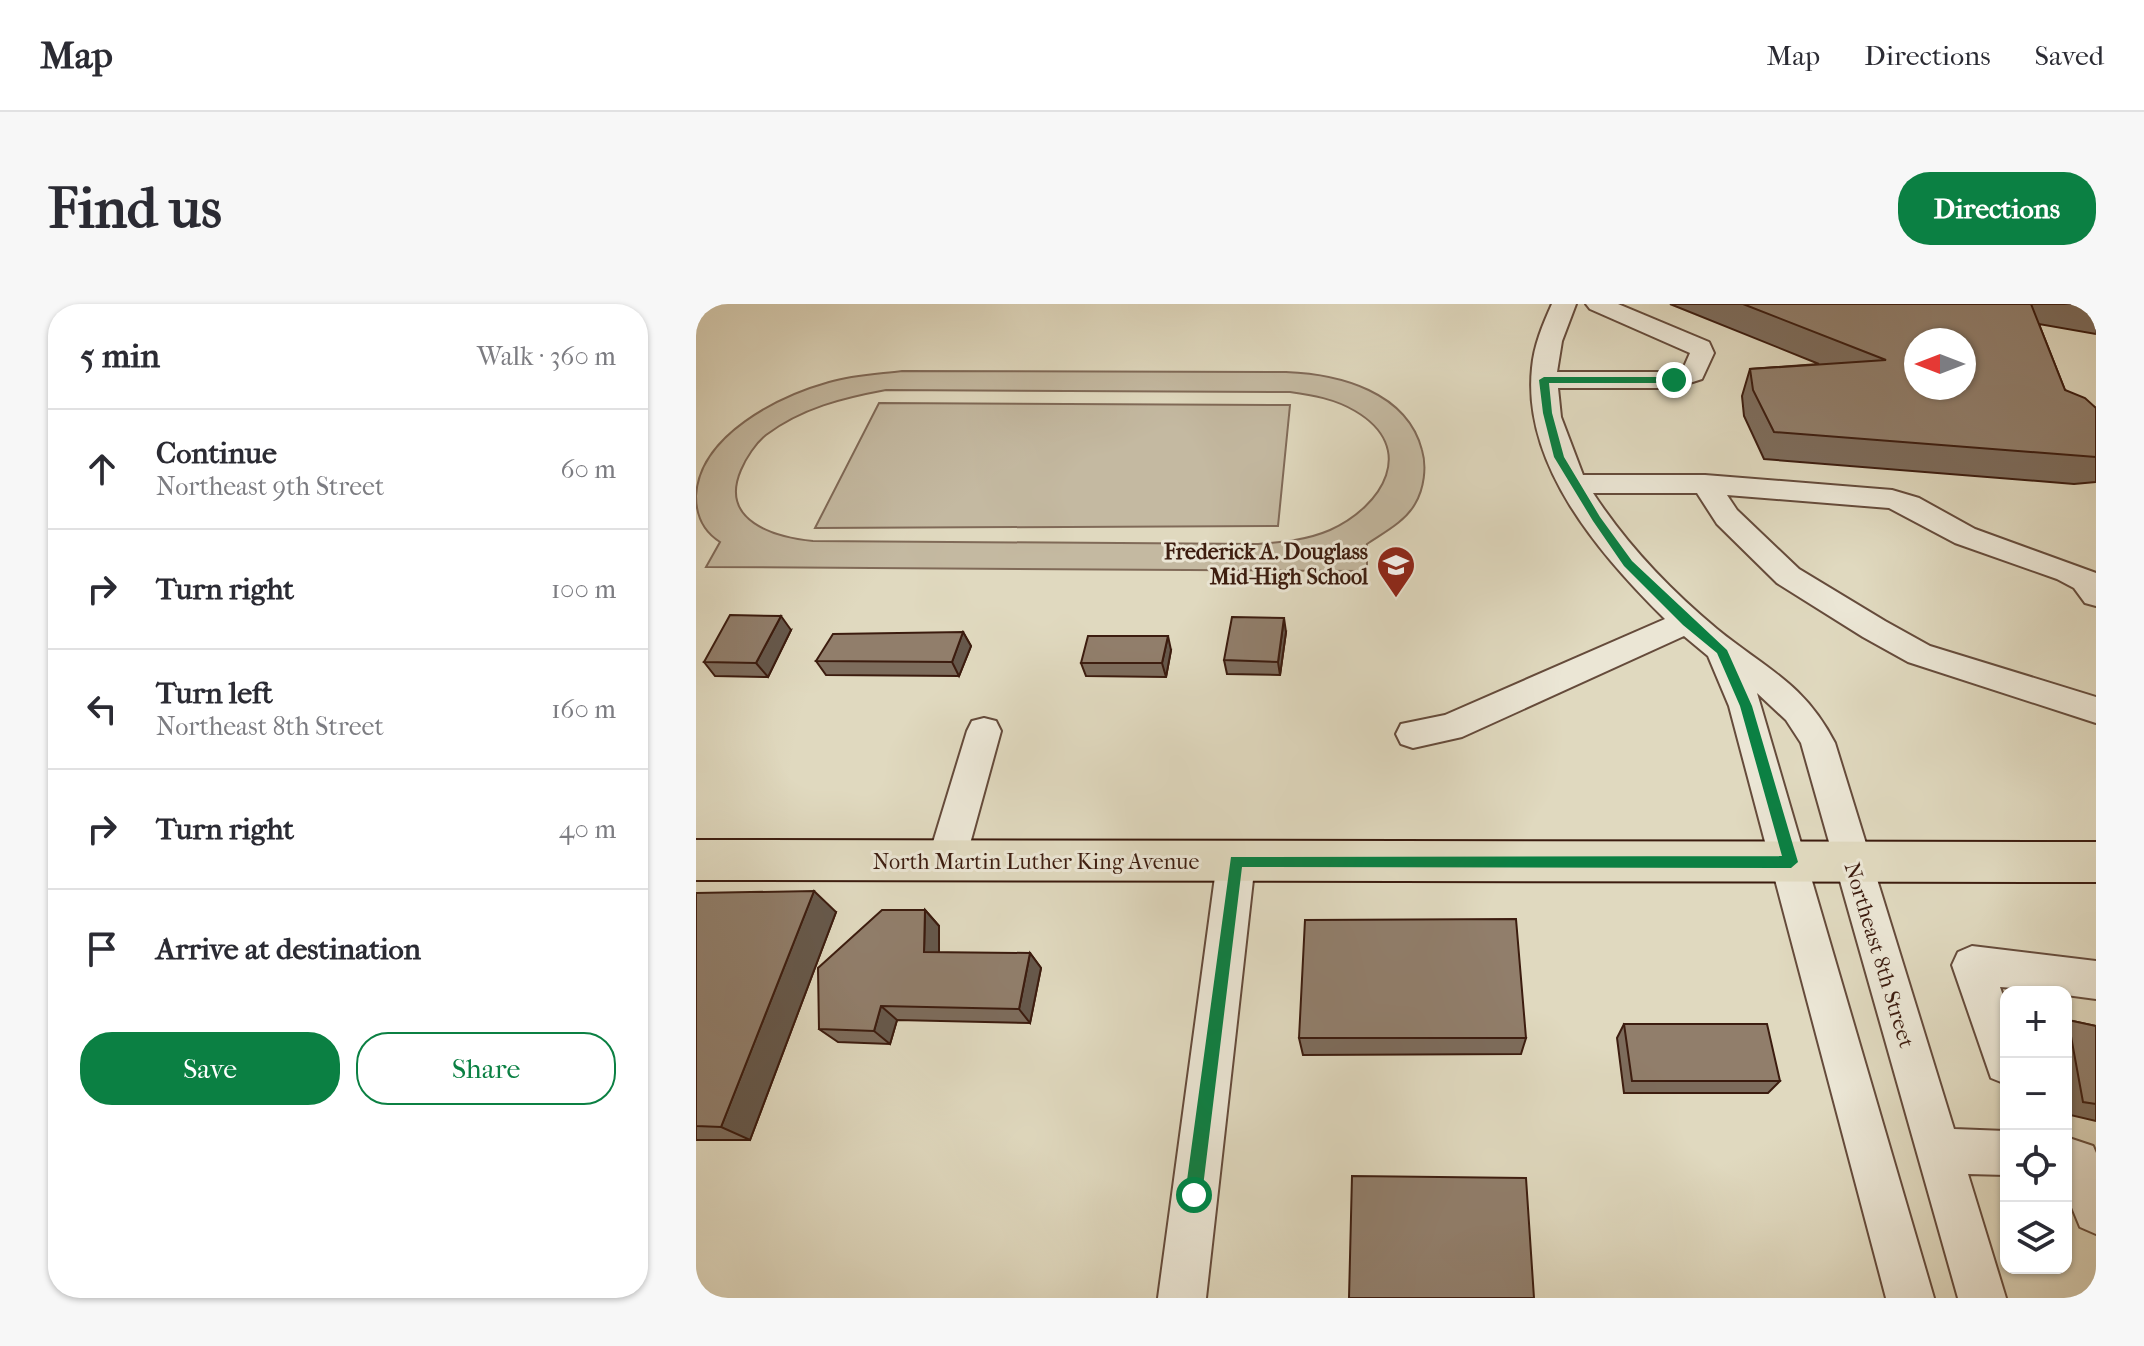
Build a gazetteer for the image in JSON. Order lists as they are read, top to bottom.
{
  "streets": {
    "main road": ["North Martin Luther King Avenue"],
    "street": ["Northeast 8th Street"]
  },
  "crossings": [
    ["North Martin Luther King Avenue", "Northeast 8th Street"]
  ],
  "places": {
    "school or university": ["Frederick A. Douglass Mid-High School"]
  },
  "north": "left",
  "page": {
    "header": "Map",
    "nav": ["Map", "Directions", "Saved"],
    "buttons": [
      "Directions",
      ["Save", "Share"]
    ],
    "title": "Find us",
    "heading": ["5 min", "Walk · 360 m"],
    "list": [
      ["Continue", "Northeast 9th Street", "60 m"],
      ["Turn right", "100 m"],
      ["Turn left", "Northeast 8th Street", "160 m"],
      ["Turn right", "40 m"],
      "Arrive at destination"
    ],
    "map_buttons": ["+", "−"]
  }
}
